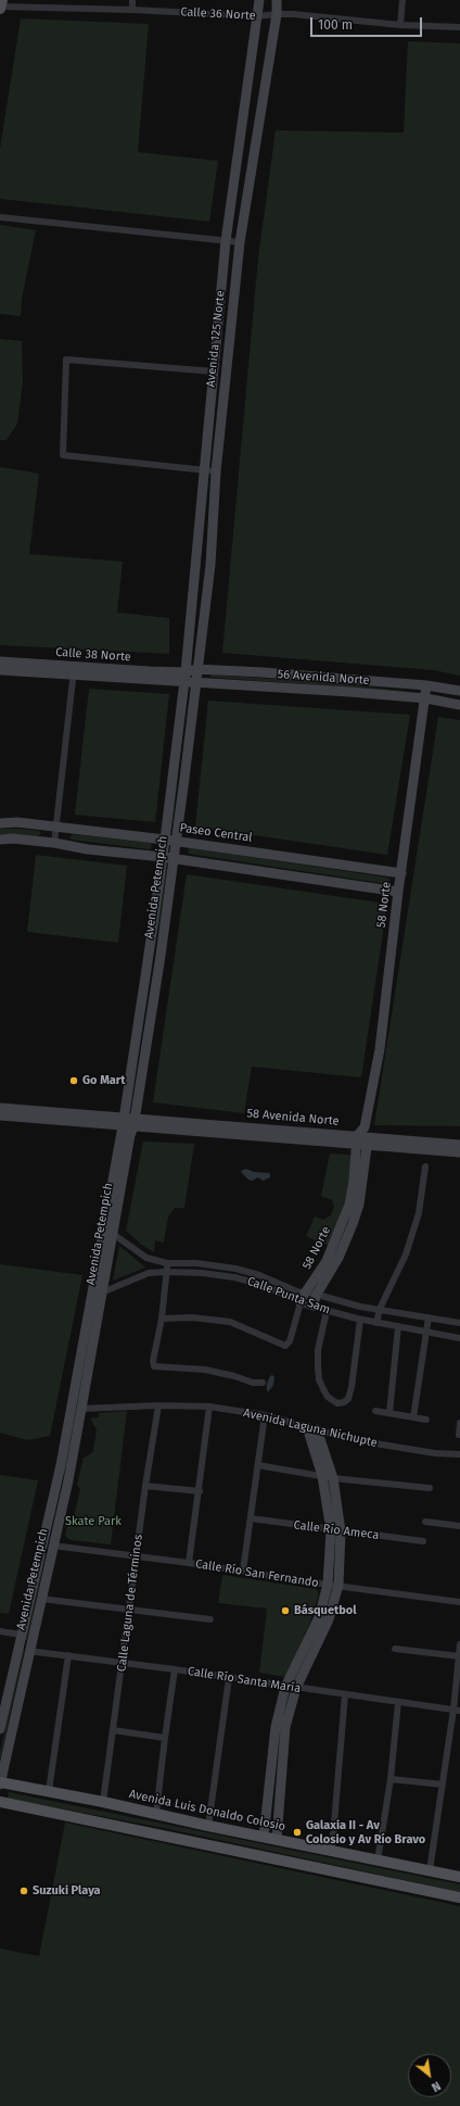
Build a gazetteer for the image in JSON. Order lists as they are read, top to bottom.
{
  "streets": {
    "main road": [
      "Avenida 125 Norte",
      "Calle 38 Norte",
      "56 Avenida Norte",
      "Paseo Central",
      "Avenida Petempich",
      "58 Norte",
      "58 Avenida Norte",
      "Avenida Luis Donaldo Colosio"
    ],
    "street": [
      "Calle 36 Norte",
      "Calle Punta Sam",
      "Avenida Laguna Nichupte",
      "Calle Río Ameca",
      "Calle Río San Fernando",
      "Calle Laguna de Términos",
      "Calle Río Santa María"
    ]
  },
  "crossings": [
    ["Calle 36 Norte", "Avenida 125 Norte"],
    ["Avenida 125 Norte", "Calle 38 Norte"],
    ["Avenida 125 Norte", "56 Avenida Norte"],
    ["Avenida 125 Norte", "Avenida Petempich"],
    ["Calle 38 Norte", "56 Avenida Norte"],
    ["Calle 38 Norte", "Avenida Petempich"],
    ["56 Avenida Norte", "Avenida Petempich"],
    ["56 Avenida Norte", "58 Norte"],
    ["Paseo Central", "Avenida Petempich"],
    ["Paseo Central", "58 Norte"],
    ["Avenida Petempich", "58 Avenida Norte"],
    ["Avenida Petempich", "Calle Punta Sam"],
    ["Avenida Petempich", "Avenida Laguna Nichupte"],
    ["Avenida Petempich", "Calle Río San Fernando"],
    ["Avenida Petempich", "Calle Río Santa María"],
    ["Avenida Petempich", "Avenida Luis Donaldo Colosio"],
    ["58 Norte", "58 Avenida Norte"],
    ["58 Norte", "Calle Punta Sam"],
    ["Avenida Laguna Nichupte", "Calle Laguna de Términos"],
    ["Calle Río San Fernando", "Calle Laguna de Términos"],
    ["Calle Laguna de Términos", "Calle Río Santa María"],
    ["Calle Laguna de Términos", "Avenida Luis Donaldo Colosio"]
  ],
  "parks": ["Skate Park"],
  "places": [
    "Go Mart",
    "Básquetbol",
    "Galaxia II - Av Colosio y Av Río Bravo",
    "Suzuki Playa"
  ],
  "scale_bar": "100 m",
  "north": "bottom right"
}
